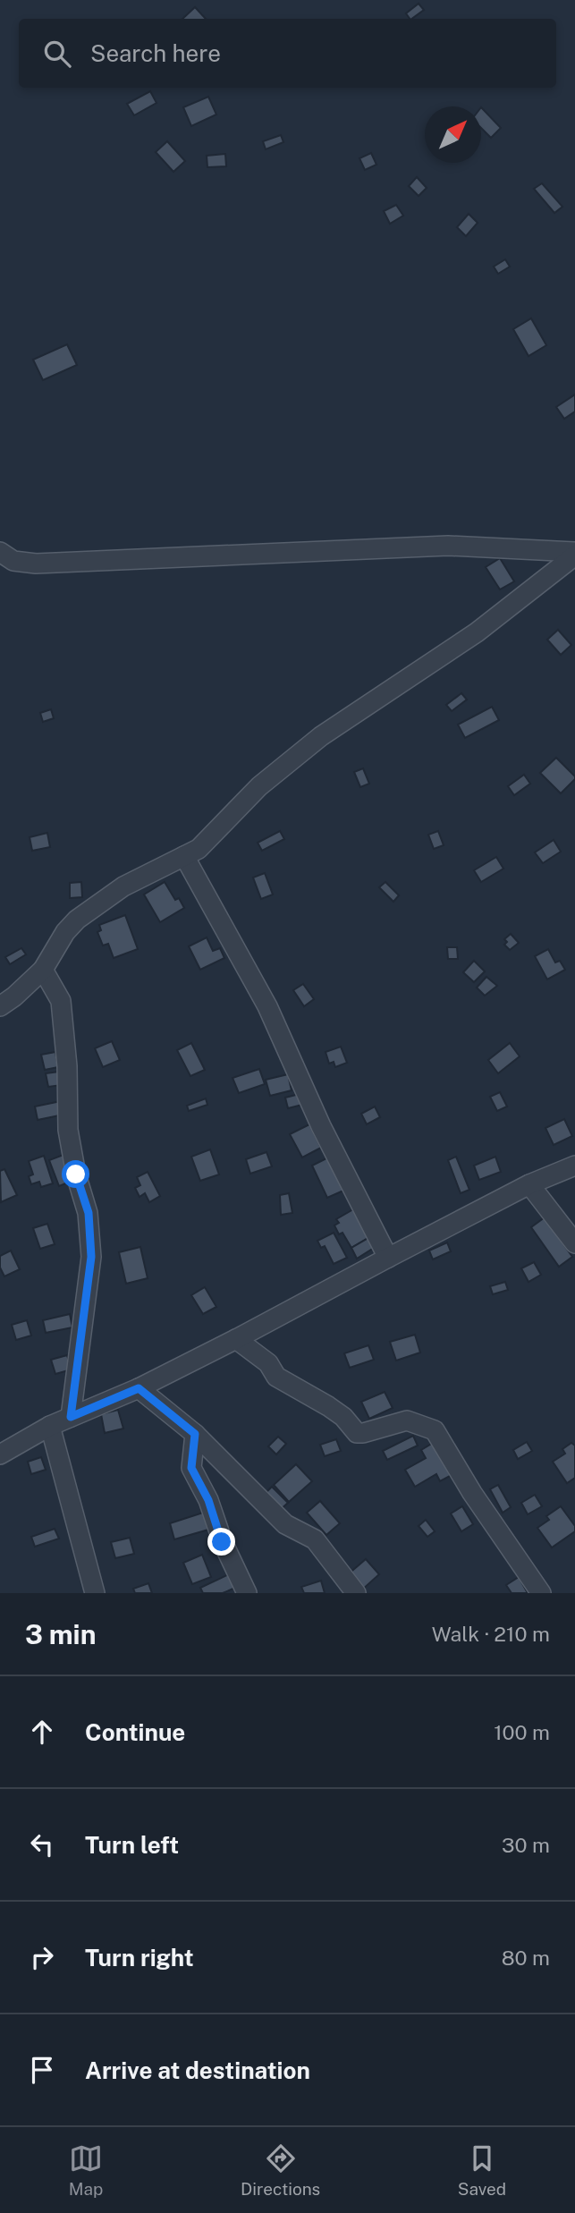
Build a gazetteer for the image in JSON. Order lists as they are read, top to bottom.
{
  "north": "top right",
  "page": {
    "search": "Search here",
    "heading": ["3 min", "Walk · 210 m"],
    "list": [
      ["Continue", "100 m"],
      ["Turn left", "30 m"],
      ["Turn right", "80 m"],
      "Arrive at destination"
    ],
    "nav": ["Map", "Directions", "Saved"]
  }
}
